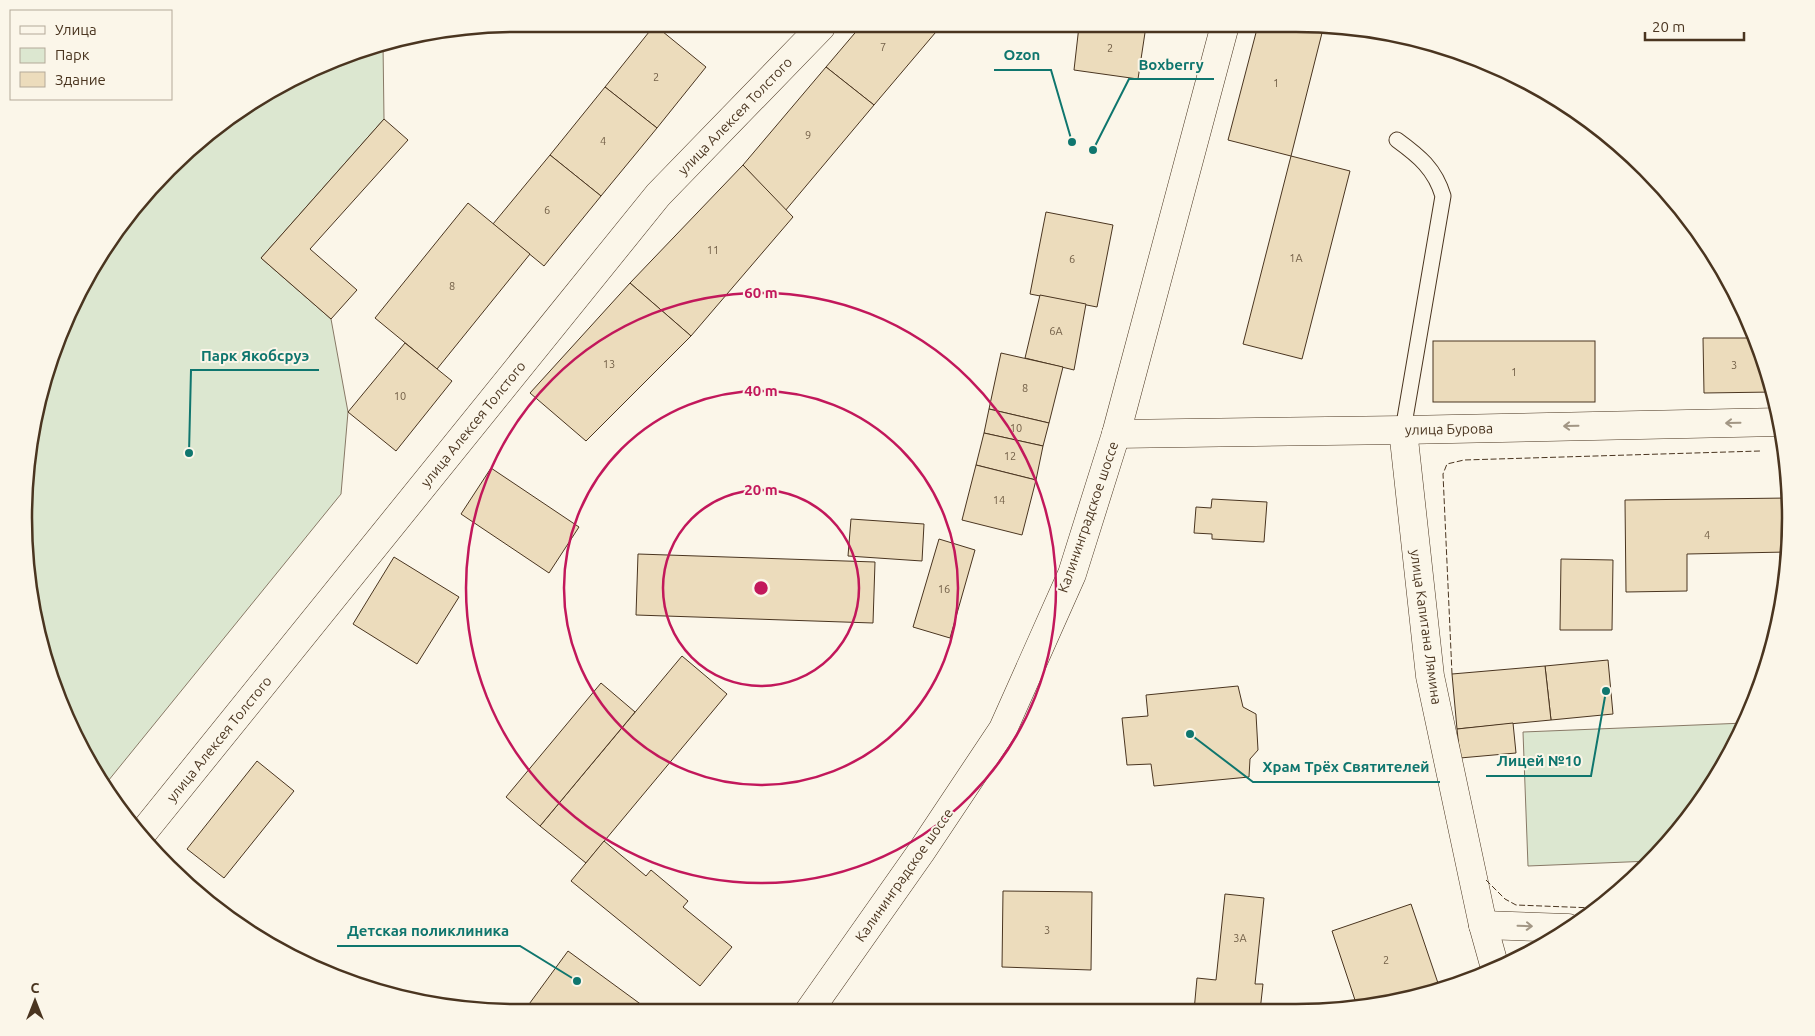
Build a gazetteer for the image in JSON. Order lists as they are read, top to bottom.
{
  "streets": {
    "street": [
      "улица Алексея Толстого",
      "улица Бурова",
      "Калининградское шоссе",
      "улица Капитана Лямина"
    ]
  },
  "crossings": [
    ["улица Бурова", "Калининградское шоссе"],
    ["улица Бурова", "улица Капитана Лямина"]
  ],
  "one_way": ["улица Бурова"],
  "places": [
    "Ozon",
    "Boxberry",
    "Парк Якобсруэ",
    "Лицей №10",
    "Храм Трёх Святителей",
    "Детская поликлиника"
  ],
  "house_numbers": [
    "7",
    "2",
    "2",
    "1",
    "9",
    "4",
    "6",
    "11",
    "1А",
    "6",
    "8",
    "6А",
    "13",
    "3",
    "1",
    "8",
    "10",
    "10",
    "12",
    "14",
    "4",
    "16",
    "3",
    "3А",
    "2"
  ],
  "legend": ["Улица", "Парк", "Здание"],
  "scale_bar": "20 m",
  "north": "top",
  "rings": ["60 m", "40 m", "20 m"]
}
